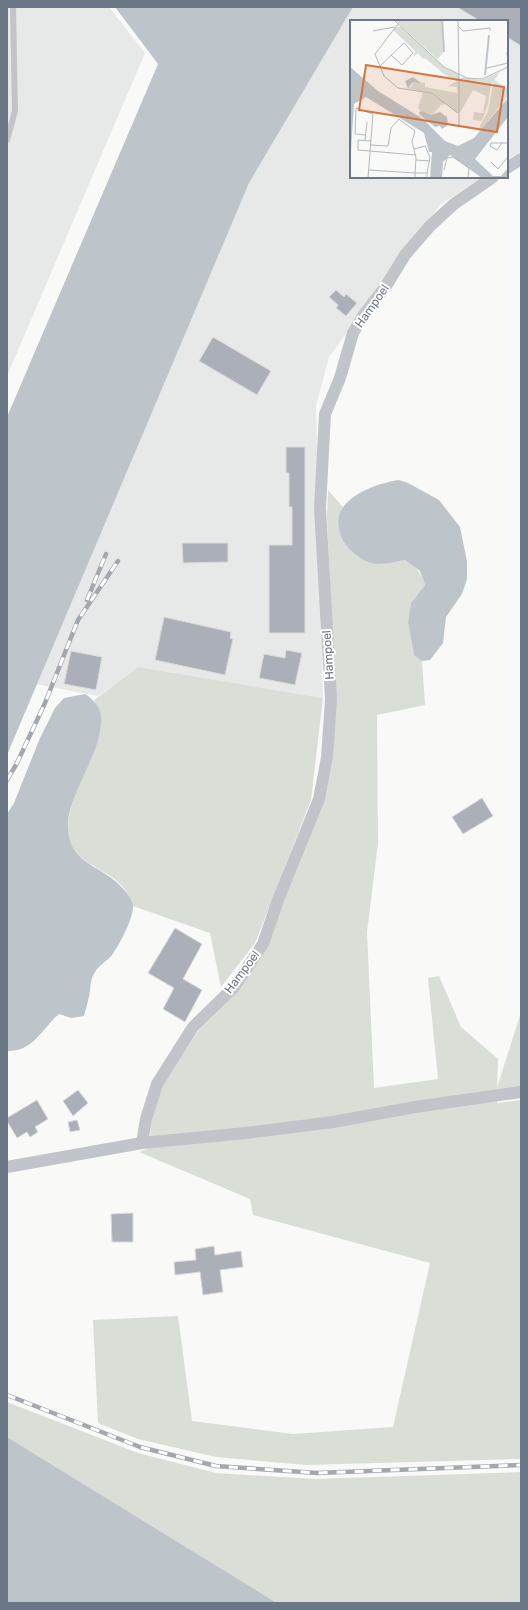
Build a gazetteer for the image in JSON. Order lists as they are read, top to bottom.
{
  "streets": {
    "street": ["Hampoel"]
  }
}
